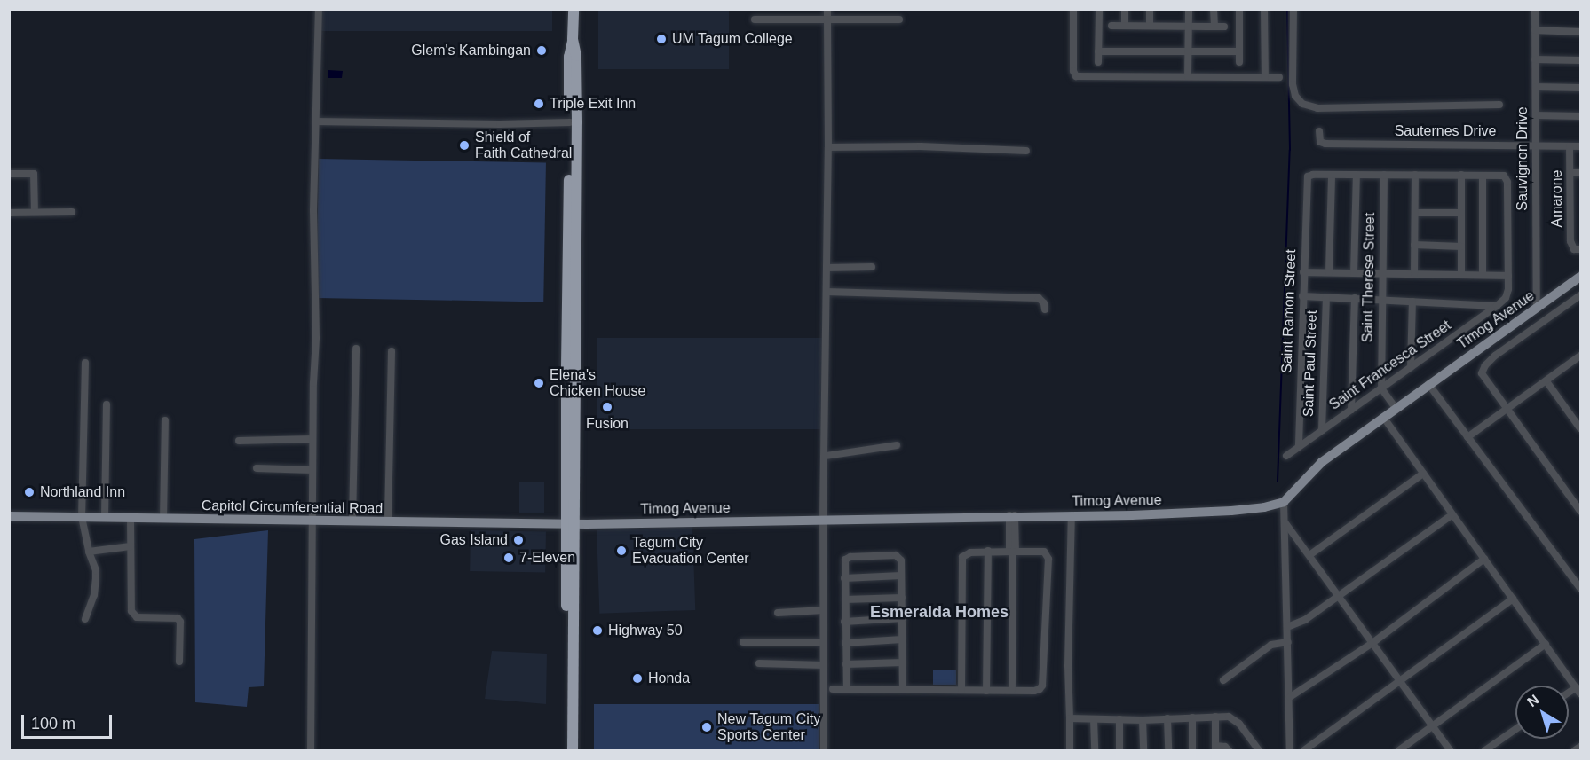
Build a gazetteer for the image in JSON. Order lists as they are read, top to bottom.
{
  "streets": {
    "main road": ["Timog Avenue", "Capitol Circumferential Road"],
    "street": [
      "Sauternes Drive",
      "Sauvignon Drive",
      "Amarone",
      "Saint Therese Street",
      "Saint Ramon Street",
      "Saint Paul Street",
      "Saint Francesca Street"
    ]
  },
  "crossings": [
    ["Sauternes Drive", "Sauvignon Drive"],
    ["Sauternes Drive", "Amarone"],
    ["Sauvignon Drive", "Timog Avenue"],
    ["Saint Therese Street", "Saint Francesca Street"],
    ["Saint Ramon Street", "Saint Francesca Street"],
    ["Timog Avenue", "Capitol Circumferential Road"],
    ["Saint Paul Street", "Saint Francesca Street"]
  ],
  "districts": ["Esmeralda Homes"],
  "places": [
    "UM Tagum College",
    "Glem's Kambingan",
    "Triple Exit Inn",
    "Shield of Faith Cathedral",
    "Elena's Chicken House",
    "Fusion",
    "Northland Inn",
    "Gas Island",
    "Tagum City Evacuation Center",
    "7-Eleven",
    "Highway 50",
    "Honda",
    "New Tagum City Sports Center"
  ],
  "scale_bar": "100 m",
  "north": "top left"
}
